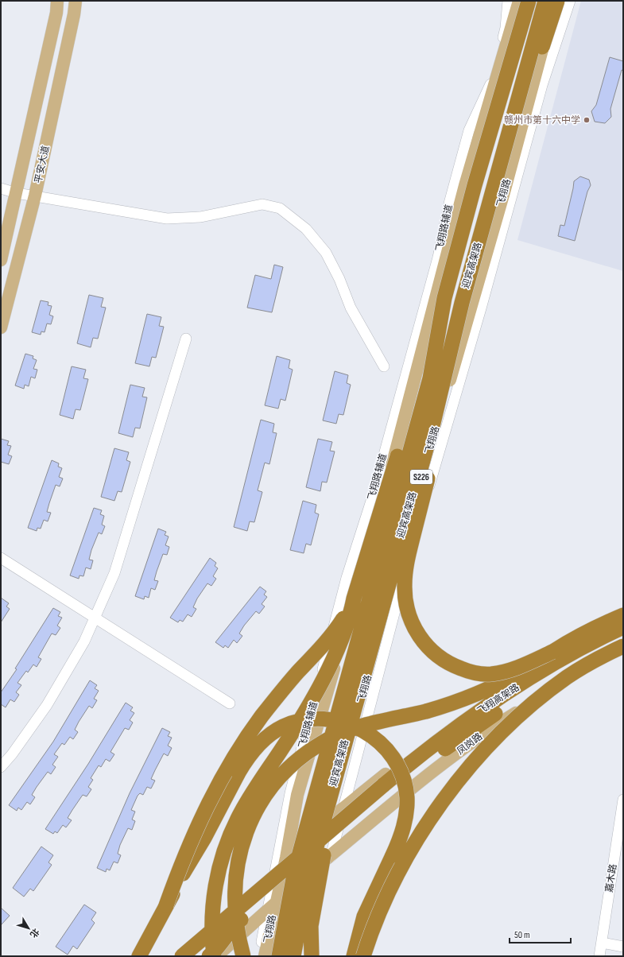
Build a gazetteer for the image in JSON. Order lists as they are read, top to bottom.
{
  "streets": {
    "highway": ["迎宾高架路", "飞翔高架路"],
    "main road": [
      "平安大道",
      "飞翔路",
      "S226",
      "凤岗路"
    ],
    "street": ["飞翔路辅道", "嘉木路"]
  },
  "crossings": [
    ["飞翔路", "飞翔路辅道"],
    ["飞翔路", "凤岗路"],
    ["飞翔路辅道", "凤岗路"]
  ],
  "places": ["赣州市第十六中学"],
  "scale_bar": "50 m",
  "north": "bottom right"
}
